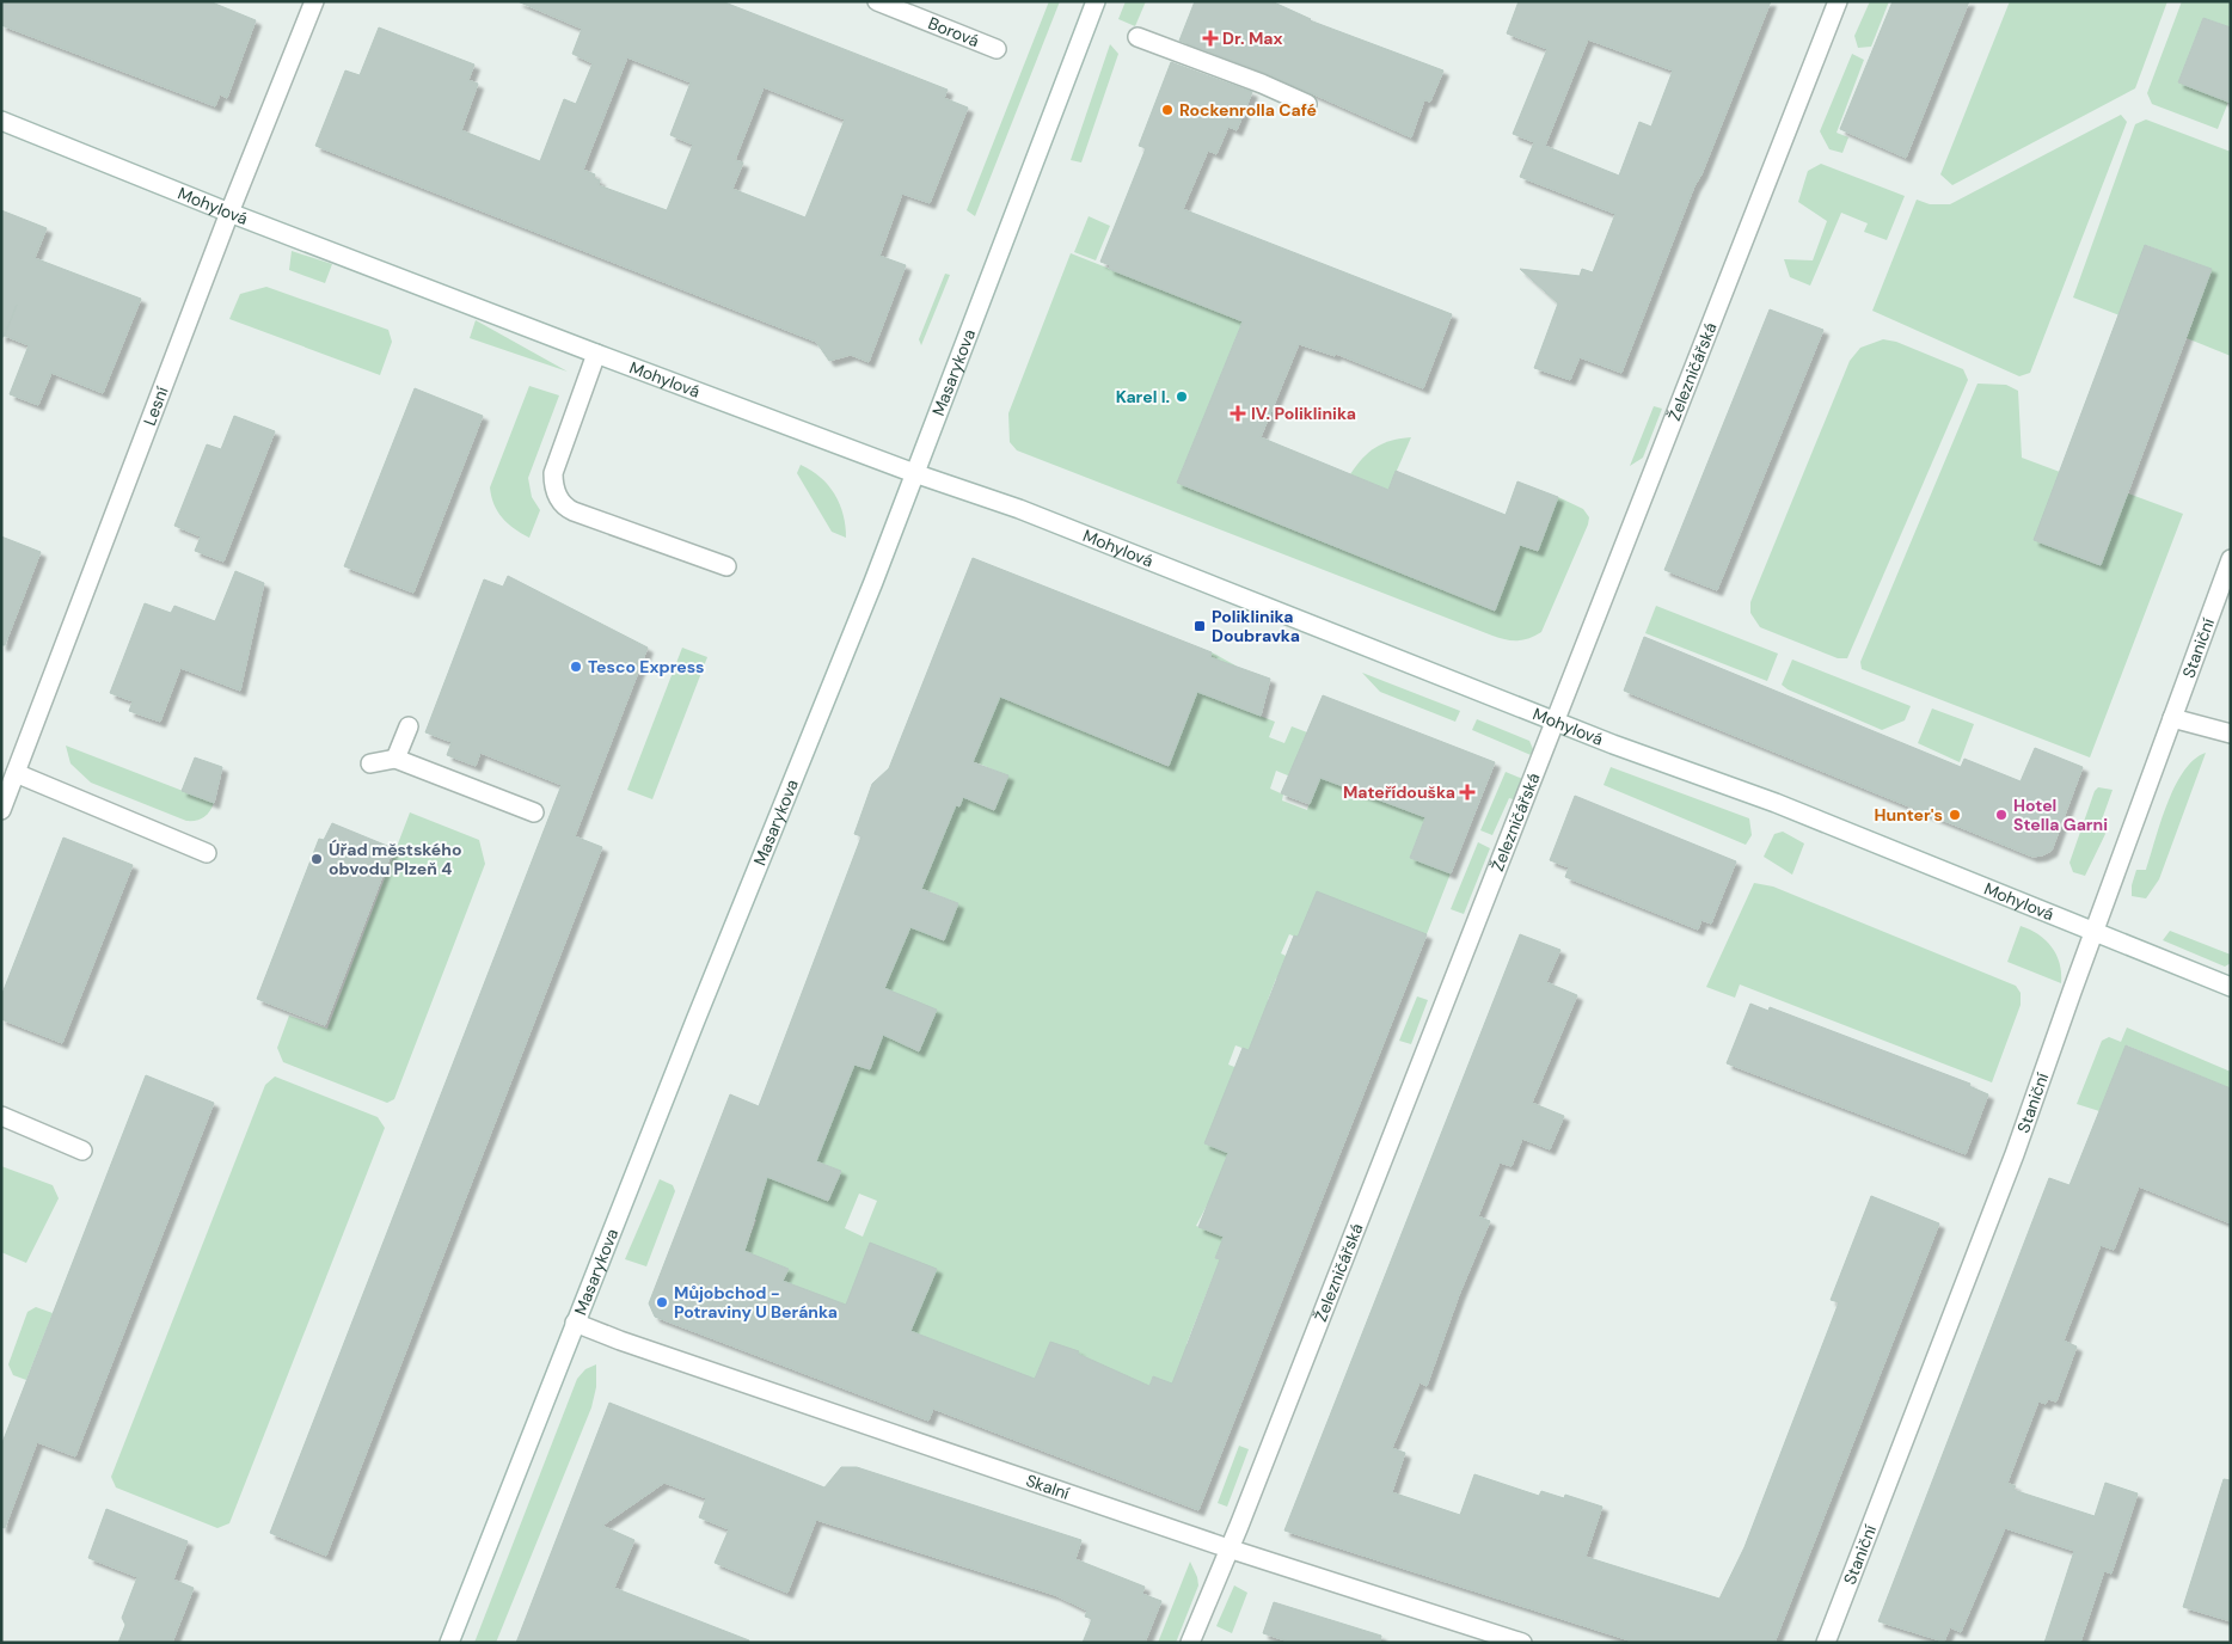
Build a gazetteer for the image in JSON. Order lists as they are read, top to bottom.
{
  "streets": {
    "street": [
      "Borová",
      "Mohylová",
      "Železničářská",
      "Masarykova",
      "Lesní",
      "Staniční",
      "Skalní"
    ]
  },
  "crossings": [
    ["Mohylová", "Železničářská"],
    ["Mohylová", "Masarykova"],
    ["Mohylová", "Lesní"],
    ["Mohylová", "Staniční"],
    ["Železničářská", "Skalní"],
    ["Masarykova", "Skalní"]
  ],
  "places": {
    "health": ["Dr. Max", "IV. Poliklinika", "Mateřídouška"],
    "other": [
      "Rockenrolla Café",
      "Karel I.",
      "Tesco Express",
      "Hunter's",
      "Hotel Stella Garni",
      "Úřad městského obvodu Plzeň 4",
      "Můjobchod - Potraviny U Beránka"
    ],
    "transit": ["Poliklinika Doubravka"]
  }
}
